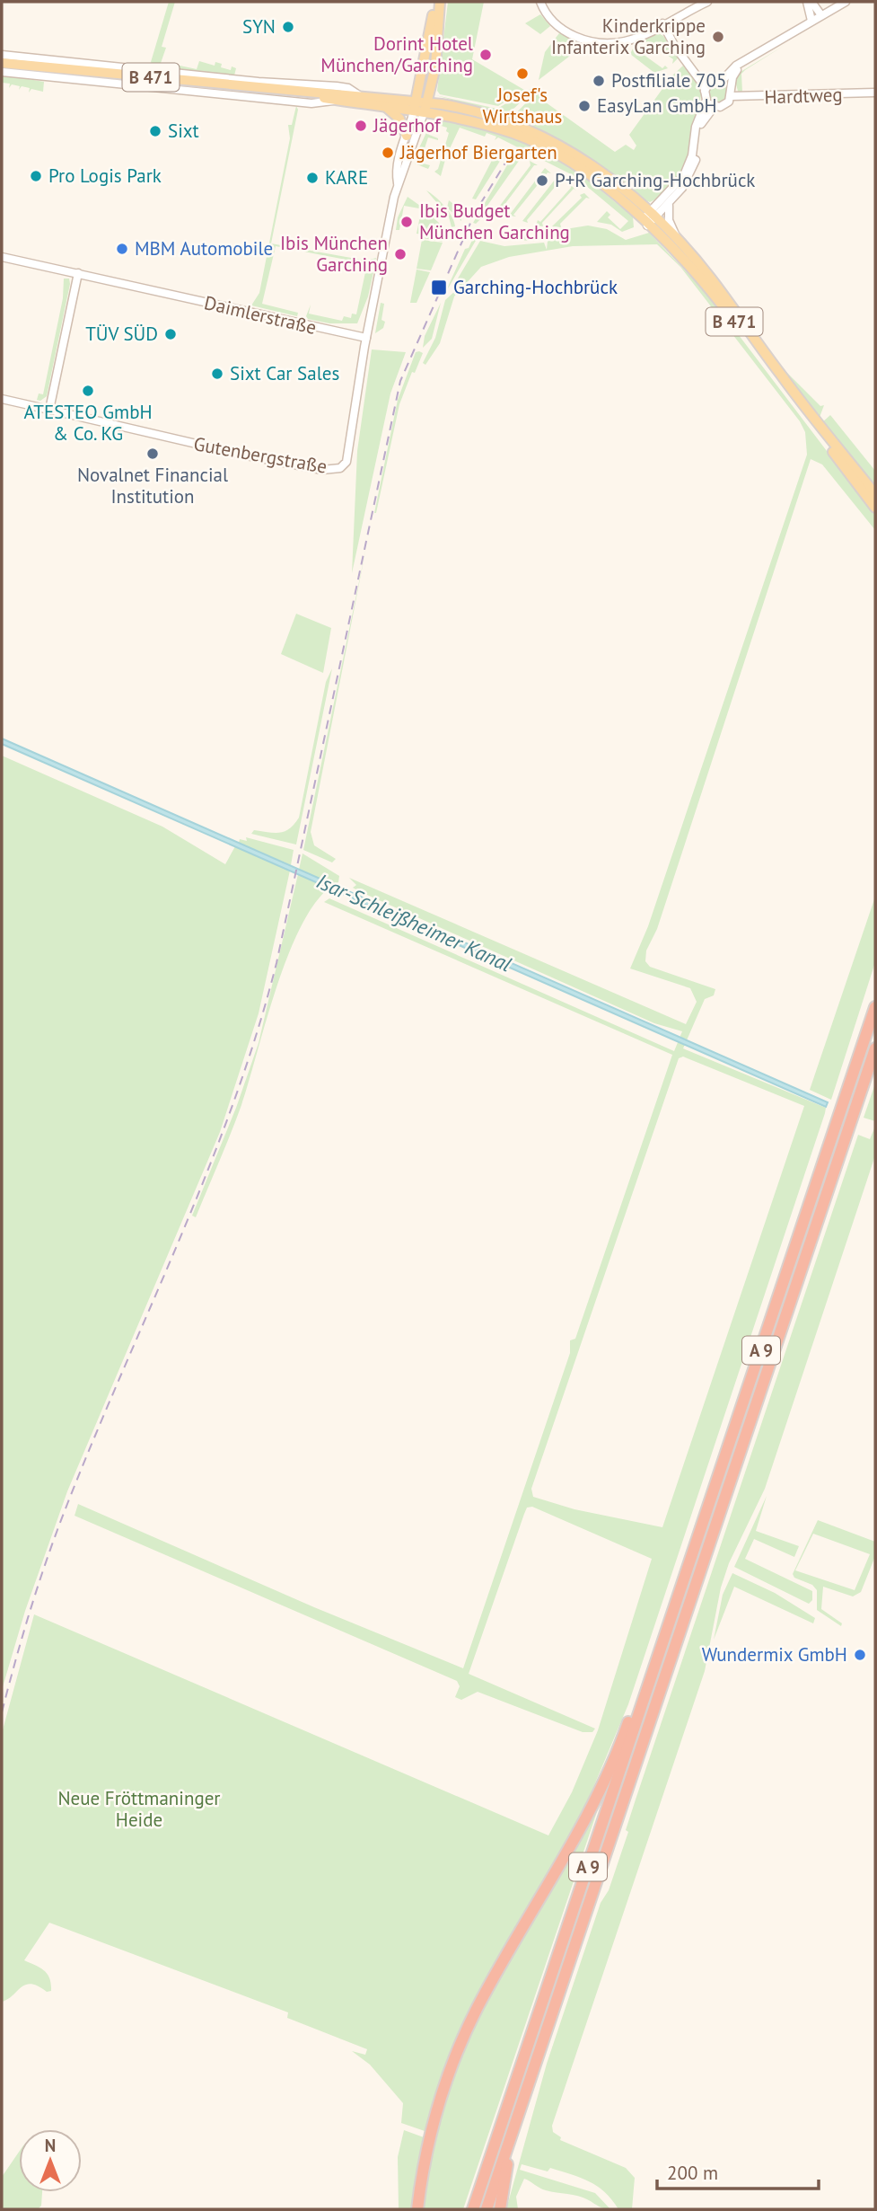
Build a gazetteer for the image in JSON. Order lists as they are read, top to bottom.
{
  "streets": {
    "highway": ["A 9"],
    "main road": ["B 471"],
    "street": ["Hardtweg", "Daimlerstraße", "Gutenbergstraße"]
  },
  "crossings": [
    ["Daimlerstraße", "Gutenbergstraße"]
  ],
  "water": ["Isar-Schleißheimer Kanal"],
  "parks": ["Neue Fröttmaninger Heide"],
  "places": {
    "other": [
      "SYN",
      "Kinderkrippe Infanterix Garching",
      "Dorint Hotel München/Garching",
      "Josef's Wirtshaus",
      "Postfiliale 705",
      "EasyLan GmbH",
      "Jägerhof",
      "Sixt",
      "Jägerhof Biergarten",
      "Pro Logis Park",
      "KARE",
      "P+R Garching-Hochbrück",
      "Ibis Budget München Garching",
      "MBM Automobile",
      "Ibis München Garching",
      "TÜV SÜD",
      "Sixt Car Sales",
      "ATESTEO GmbH & Co. KG",
      "Novalnet Financial Institution",
      "Wundermix GmbH"
    ],
    "transit": ["Garching-Hochbrück"]
  },
  "scale_bar": "200 m",
  "north": "top"
}
